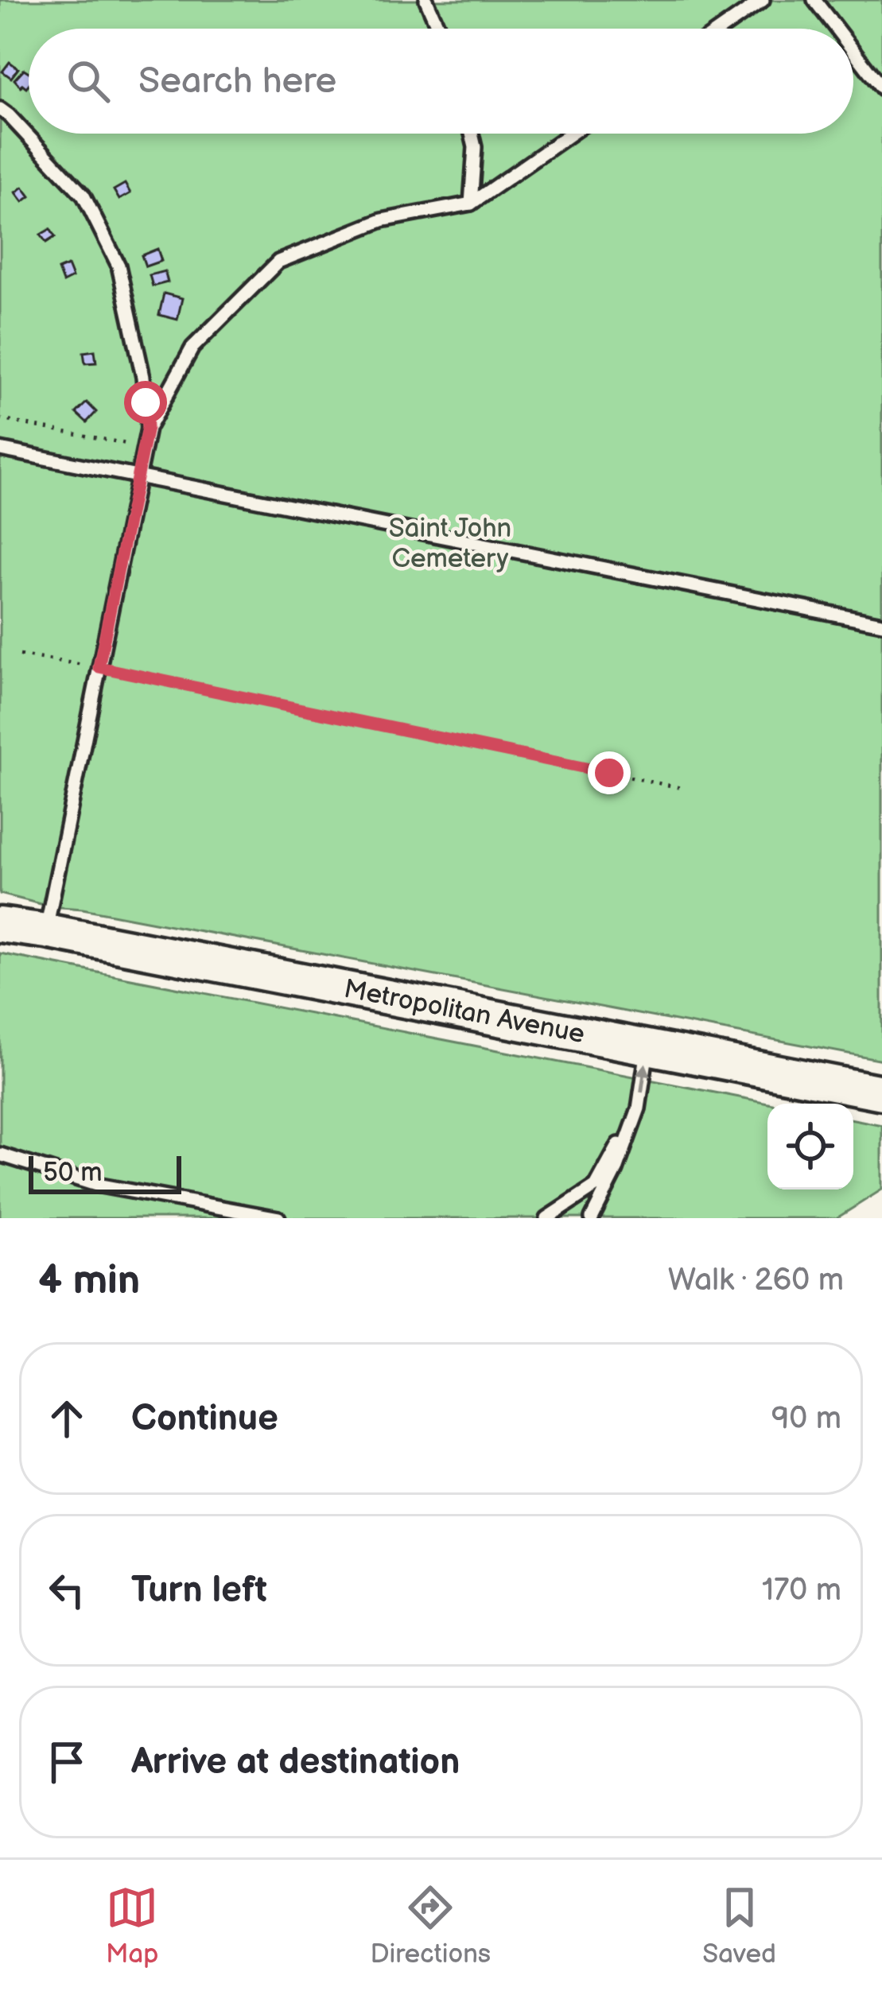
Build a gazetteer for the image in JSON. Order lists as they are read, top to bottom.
{
  "streets": {
    "main road": ["Metropolitan Avenue"]
  },
  "parks": ["Saint John Cemetery"],
  "scale_bar": "50 m",
  "page": {
    "search": "Search here",
    "scale": "50 m",
    "heading": ["4 min", "Walk · 260 m"],
    "list": [
      ["Continue", "90 m"],
      ["Turn left", "170 m"],
      "Arrive at destination"
    ],
    "nav": ["Map", "Directions", "Saved"]
  }
}
